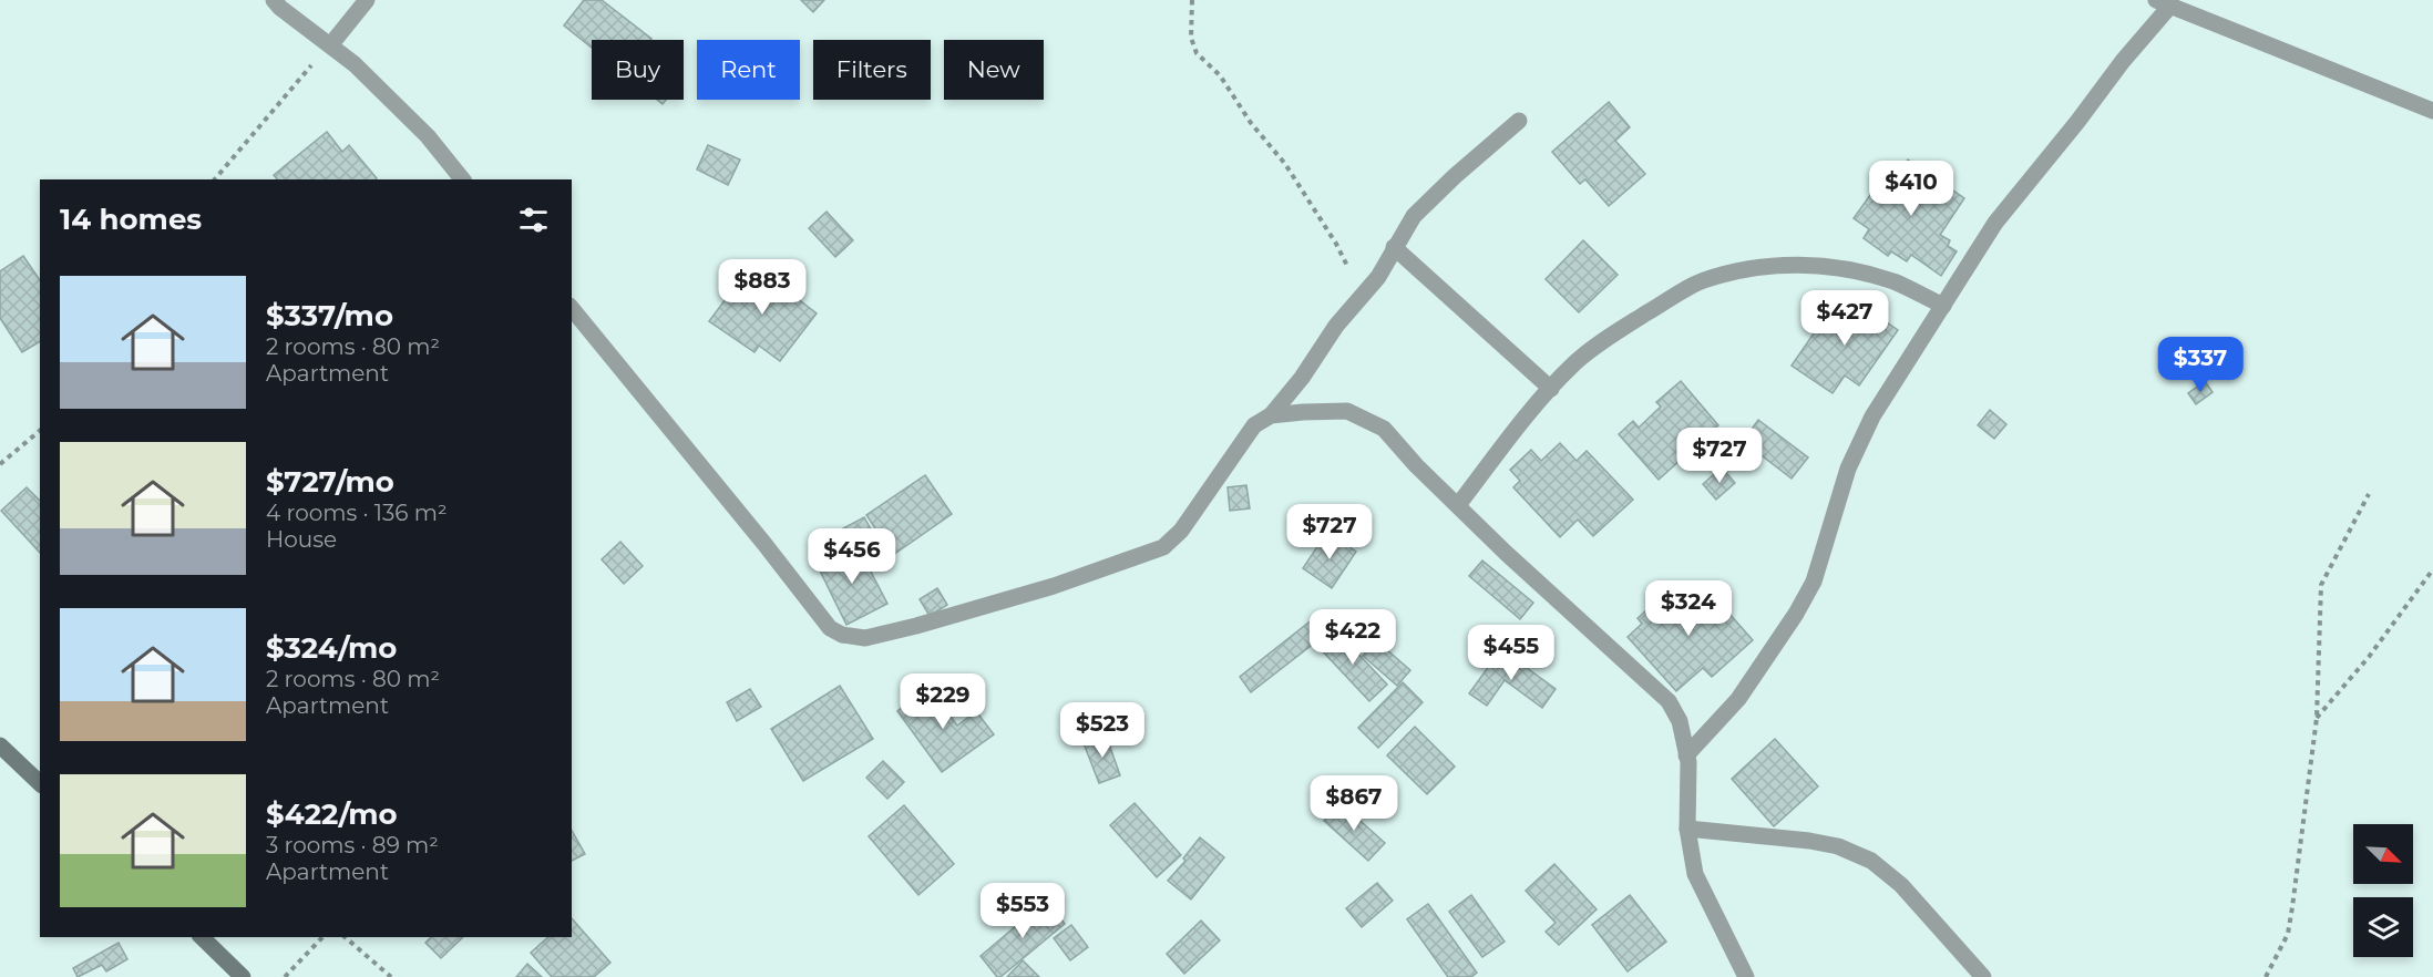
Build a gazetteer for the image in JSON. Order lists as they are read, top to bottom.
{
  "north": "bottom right",
  "page": {
    "chip": [
      "Buy",
      "Rent",
      "Filters",
      "New"
    ],
    "price": [
      "$410",
      "$883",
      "$427",
      "$337",
      "$727",
      "$727",
      "$456",
      "$324",
      "$422",
      "$455",
      "$229",
      "$523",
      "$867",
      "$553"
    ],
    "heading": "14 homes",
    "list": [
      {
        "name": "$337/mo",
        "note": "2 rooms · 80 m² · Apartment"
      },
      {
        "name": "$727/mo",
        "note": "4 rooms · 136 m² · House"
      },
      {
        "name": "$324/mo",
        "note": "2 rooms · 80 m² · Apartment"
      },
      {
        "name": "$422/mo",
        "note": "3 rooms · 89 m² · Apartment"
      }
    ]
  }
}
